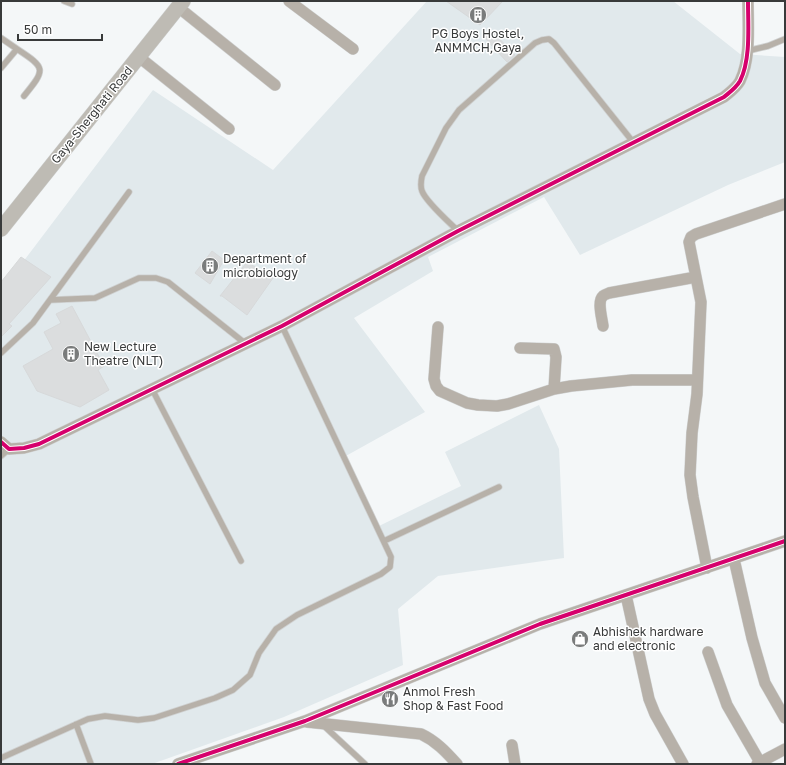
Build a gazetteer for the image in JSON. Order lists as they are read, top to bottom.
{
  "streets": {
    "main road": ["Gaya-Sherghati Road"]
  },
  "places": {
    "building": ["PG Boys Hostel, ANMMCH,Gaya", "Department of microbiology", "New Lecture Theatre (NLT)"],
    "shop": ["Abhishek hardware and electronic"],
    "restaurant": ["Anmol Fresh Shop & Fast Food"]
  },
  "scale_bar": "50 m"
}
